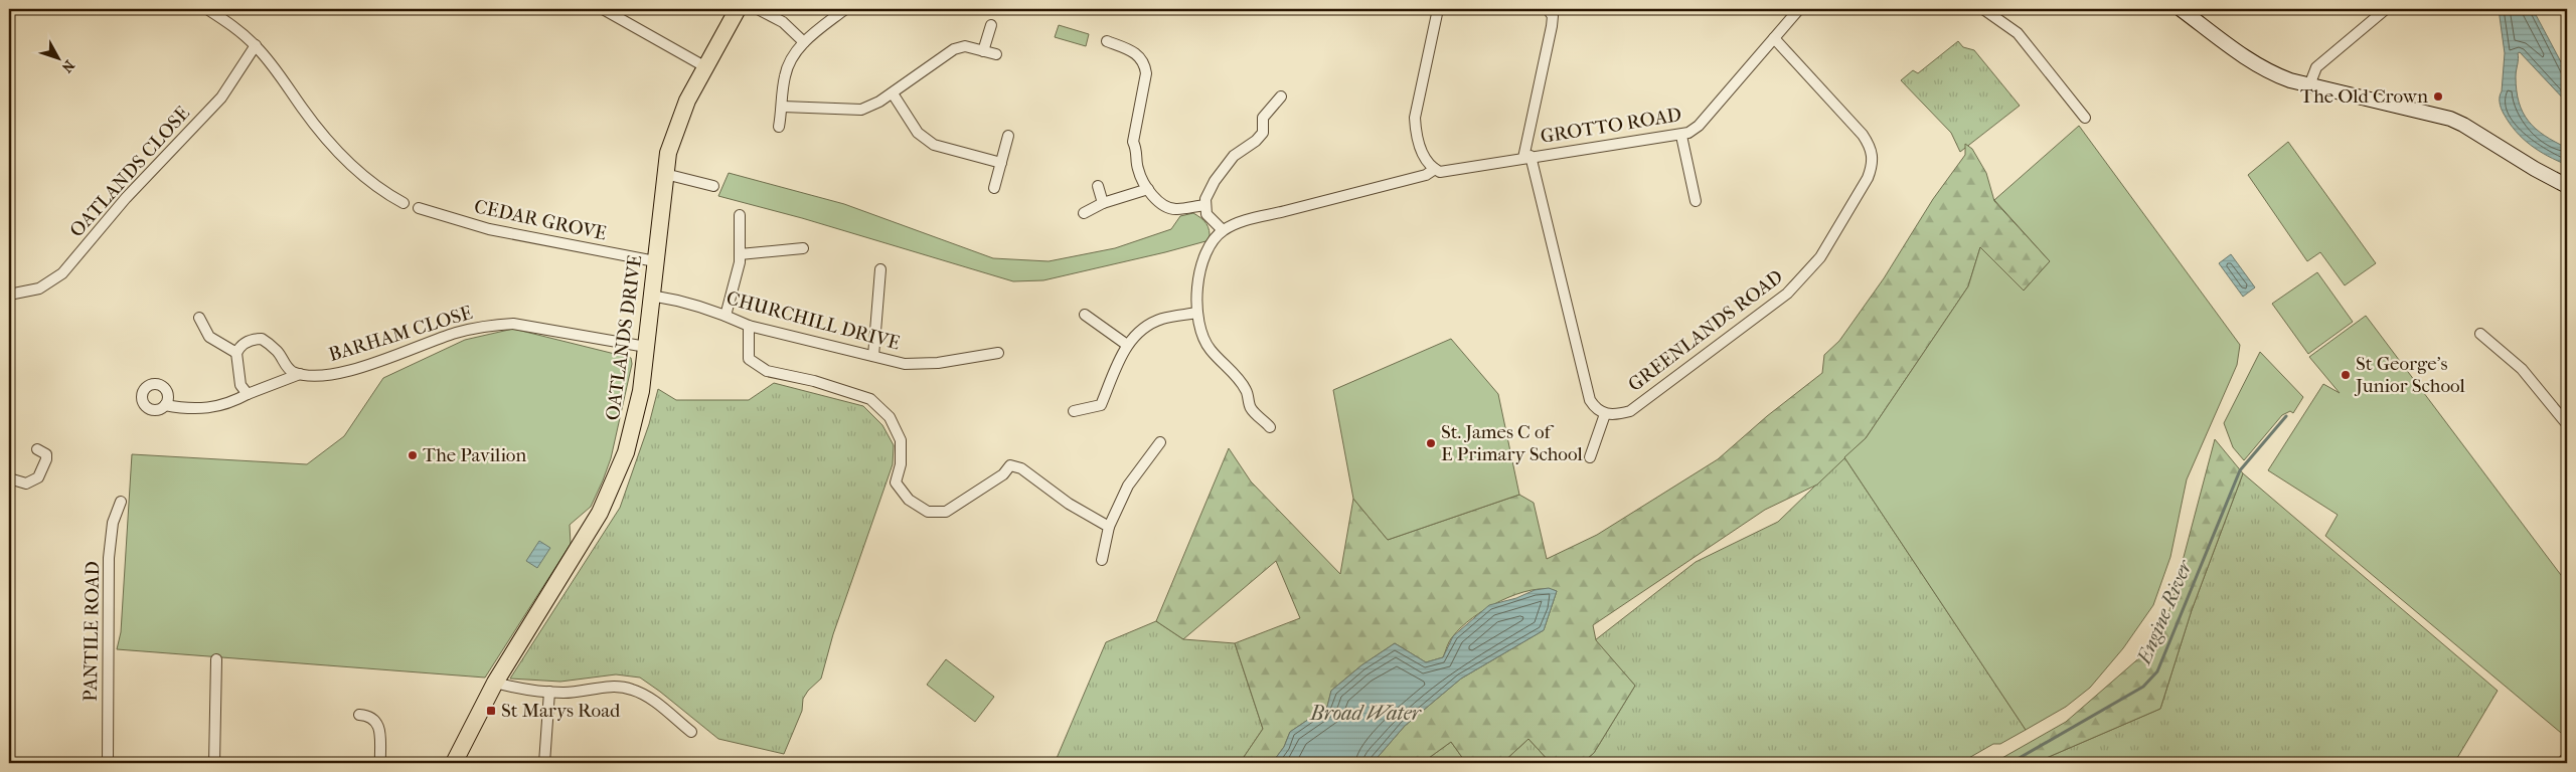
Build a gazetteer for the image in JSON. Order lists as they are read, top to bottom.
{
  "streets": {
    "main road": ["OATLANDS DRIVE"],
    "street": [
      "GROTTO ROAD",
      "OATLANDS CLOSE",
      "CEDAR GROVE",
      "CHURCHILL DRIVE",
      "GREENLANDS ROAD",
      "BARHAM CLOSE",
      "PANTILE ROAD"
    ]
  },
  "crossings": [
    ["GROTTO ROAD", "GREENLANDS ROAD"],
    ["CEDAR GROVE", "OATLANDS DRIVE"],
    ["CHURCHILL DRIVE", "OATLANDS DRIVE"],
    ["BARHAM CLOSE", "OATLANDS DRIVE"]
  ],
  "water": ["Engine River", "Broad Water"],
  "places": {
    "other": [
      "The Old Crown",
      "St George's Junior School",
      "St. James C of E Primary School",
      "The Pavilion"
    ],
    "transit": ["St Marys Road"]
  },
  "north": "bottom right"
}
